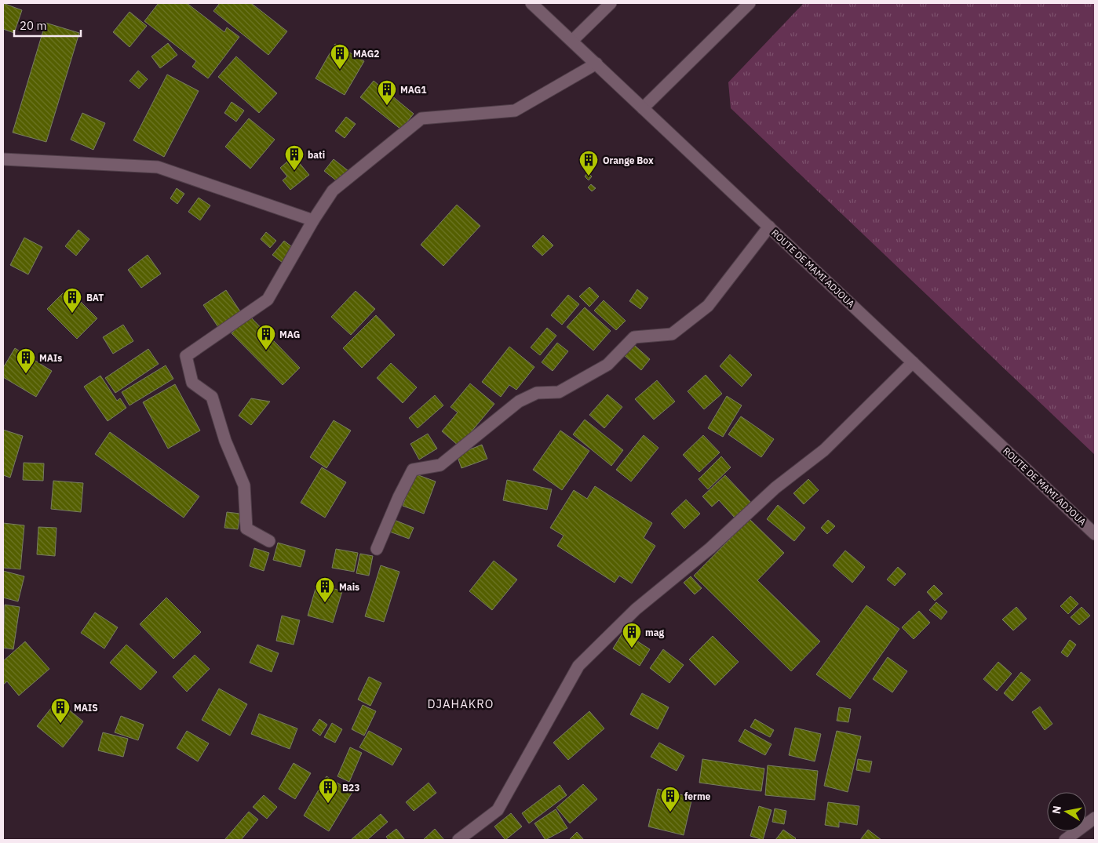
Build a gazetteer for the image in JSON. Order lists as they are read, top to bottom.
{
  "streets": {
    "street": ["ROUTE DE MAMI ADJOUA"]
  },
  "districts": ["DJAHAKRO"],
  "places": {
    "building": [
      "MAG2",
      "MAG1",
      "bati",
      "Orange Box",
      "BAT",
      "MAG",
      "MAIs",
      "Mais",
      "mag",
      "MAIS",
      "B23",
      "ferme"
    ]
  },
  "scale_bar": "20 m",
  "north": "left"
}
